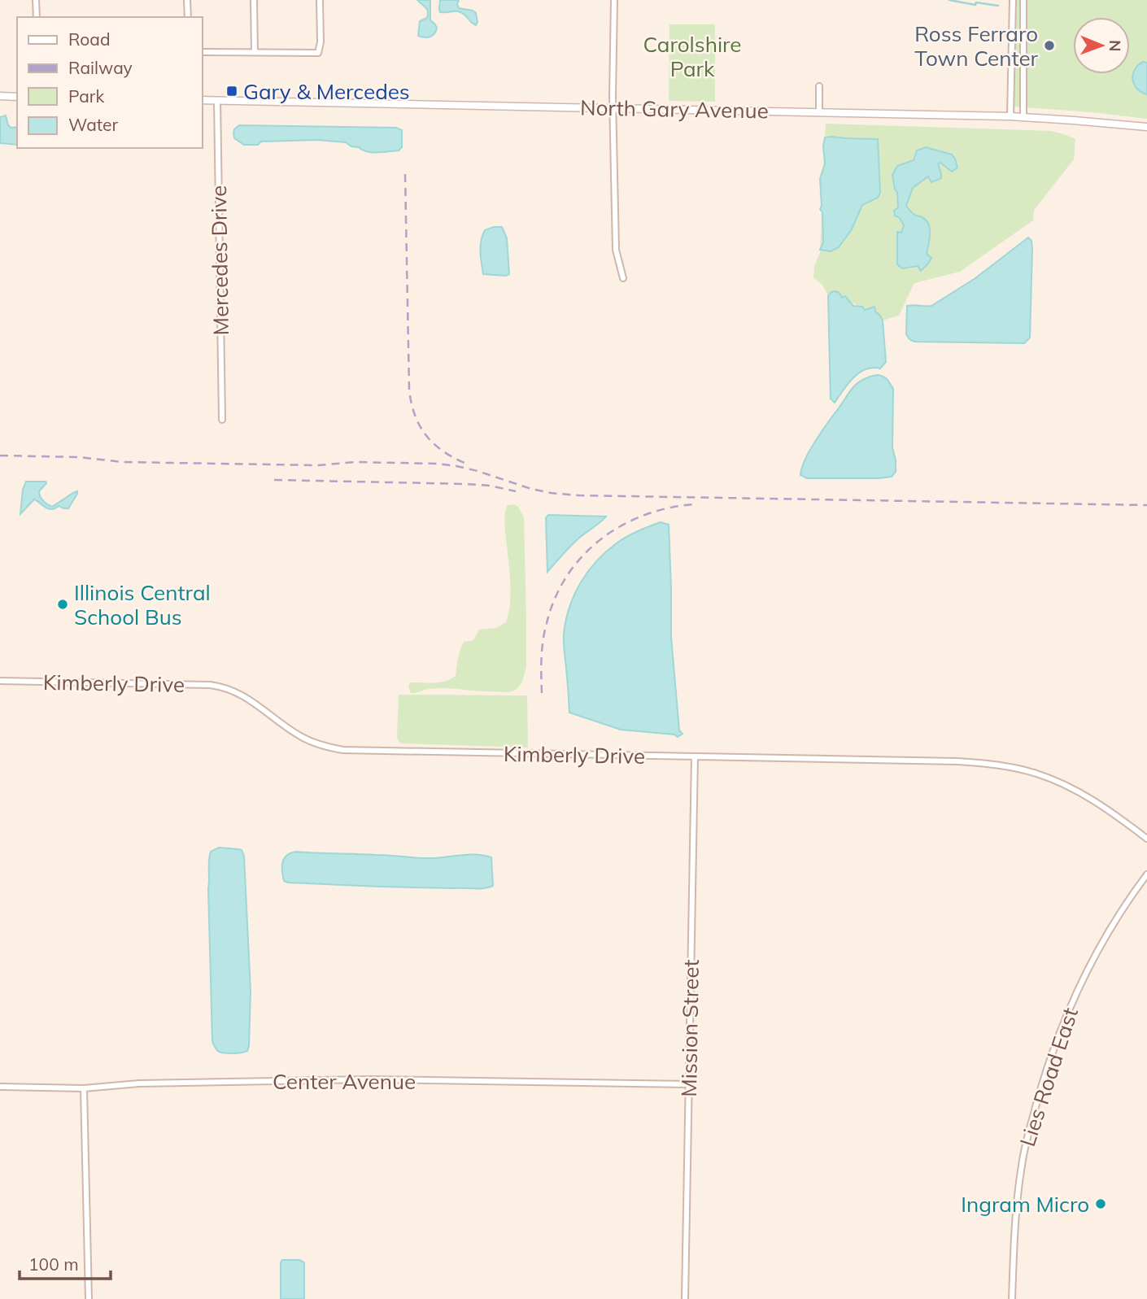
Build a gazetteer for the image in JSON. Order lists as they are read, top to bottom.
{
  "streets": {
    "street": [
      "North Gary Avenue",
      "Mercedes Drive",
      "Kimberly Drive",
      "Mission Street",
      "Lies Road East",
      "Center Avenue"
    ]
  },
  "crossings": [
    ["North Gary Avenue", "Mercedes Drive"],
    ["Kimberly Drive", "Mission Street"],
    ["Mission Street", "Center Avenue"]
  ],
  "parks": ["Carolshire Park"],
  "places": {
    "other": ["Ross Ferraro Town Center", "Illinois Central School Bus", "Ingram Micro"],
    "transit": ["Gary & Mercedes"]
  },
  "legend": [
    "Road",
    "Railway",
    "Park",
    "Water"
  ],
  "scale_bar": "100 m",
  "north": "right"
}
